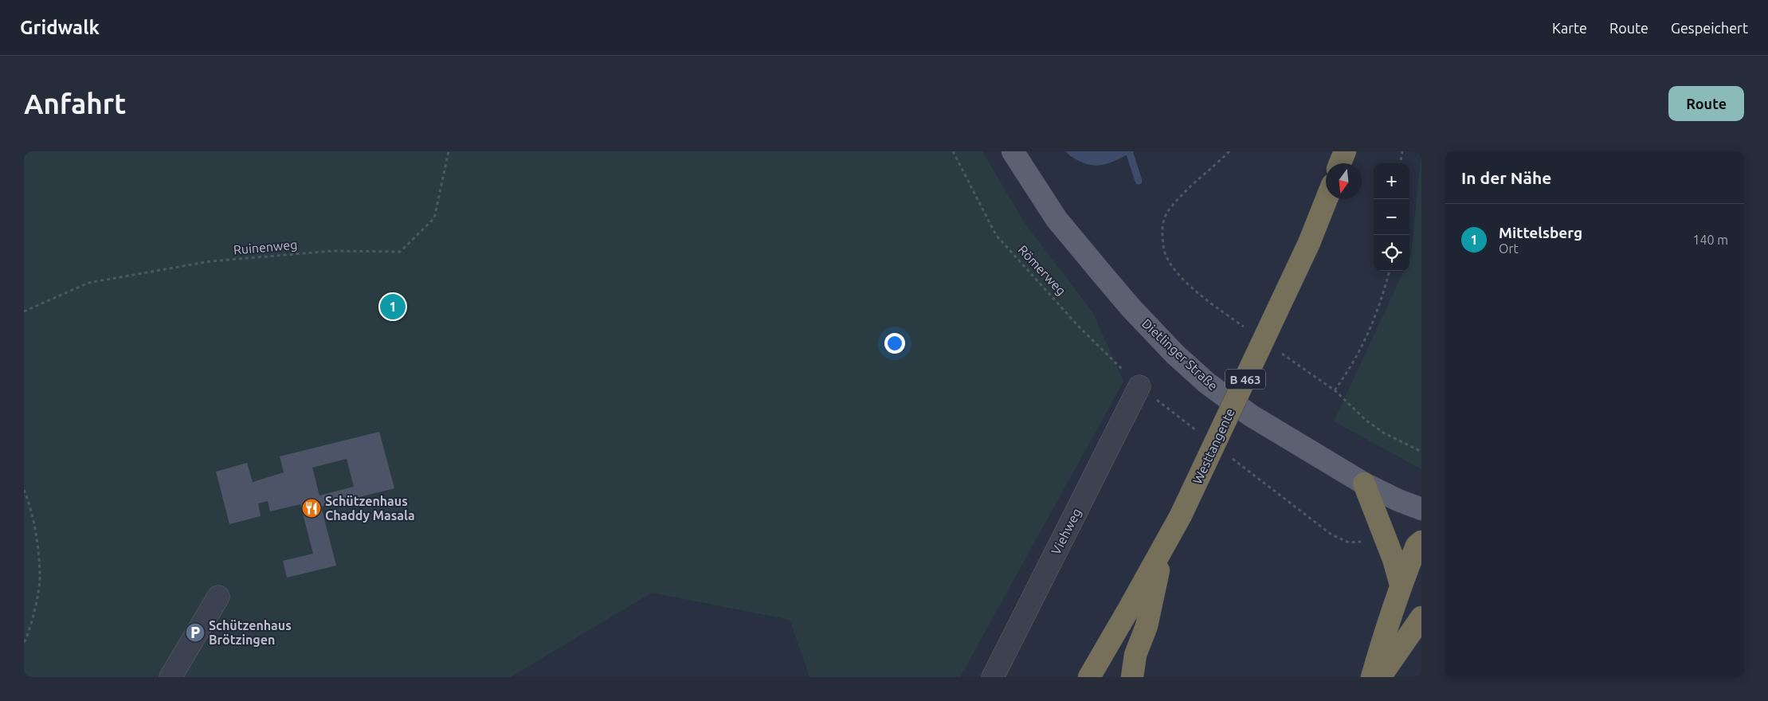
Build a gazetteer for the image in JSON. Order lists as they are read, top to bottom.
{
  "streets": {
    "highway": ["B 463", "Westtangente"],
    "main road": ["Dietlinger Straße"],
    "street": ["Viehweg"],
    "path": ["Ruinenweg", "Römerweg"]
  },
  "crossings": [
    ["Römerweg", "Viehweg"],
    ["B 463", "Westtangente"]
  ],
  "places": {
    "restaurant": ["Schützenhaus Chaddy Masala"],
    "parking": ["Schützenhaus Brötzingen"]
  },
  "north": "bottom",
  "page": {
    "header": "Gridwalk",
    "nav": ["Karte", "Route", "Gespeichert"],
    "buttons": "Route",
    "title": "Anfahrt",
    "heading": "In der Nähe",
    "map_buttons": ["+", "−"],
    "list": [
      {
        "mark": "1",
        "name": "Mittelsberg",
        "note": "Ort",
        "value": "140 m"
      }
    ],
    "pins": "1"
  }
}
